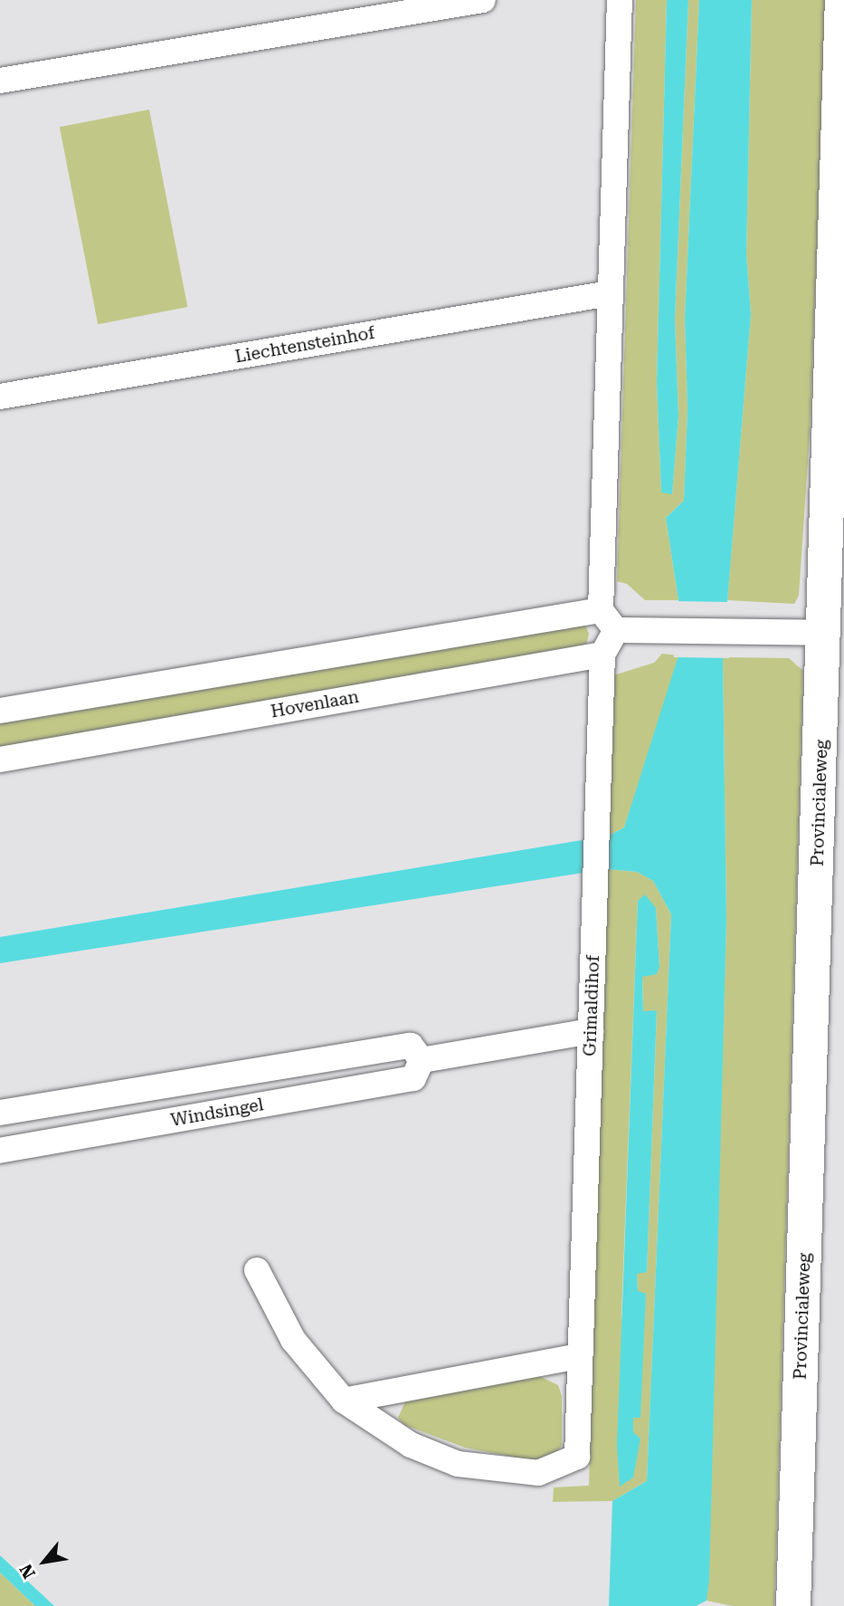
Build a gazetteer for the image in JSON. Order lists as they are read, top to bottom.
{
  "streets": {
    "main road": ["Provincialeweg"],
    "street": [
      "Liechtensteinhof",
      "Hovenlaan",
      "Grimaldihof",
      "Windsingel"
    ]
  },
  "crossings": [
    ["Hovenlaan", "Grimaldihof"]
  ],
  "north": "bottom left"
}
